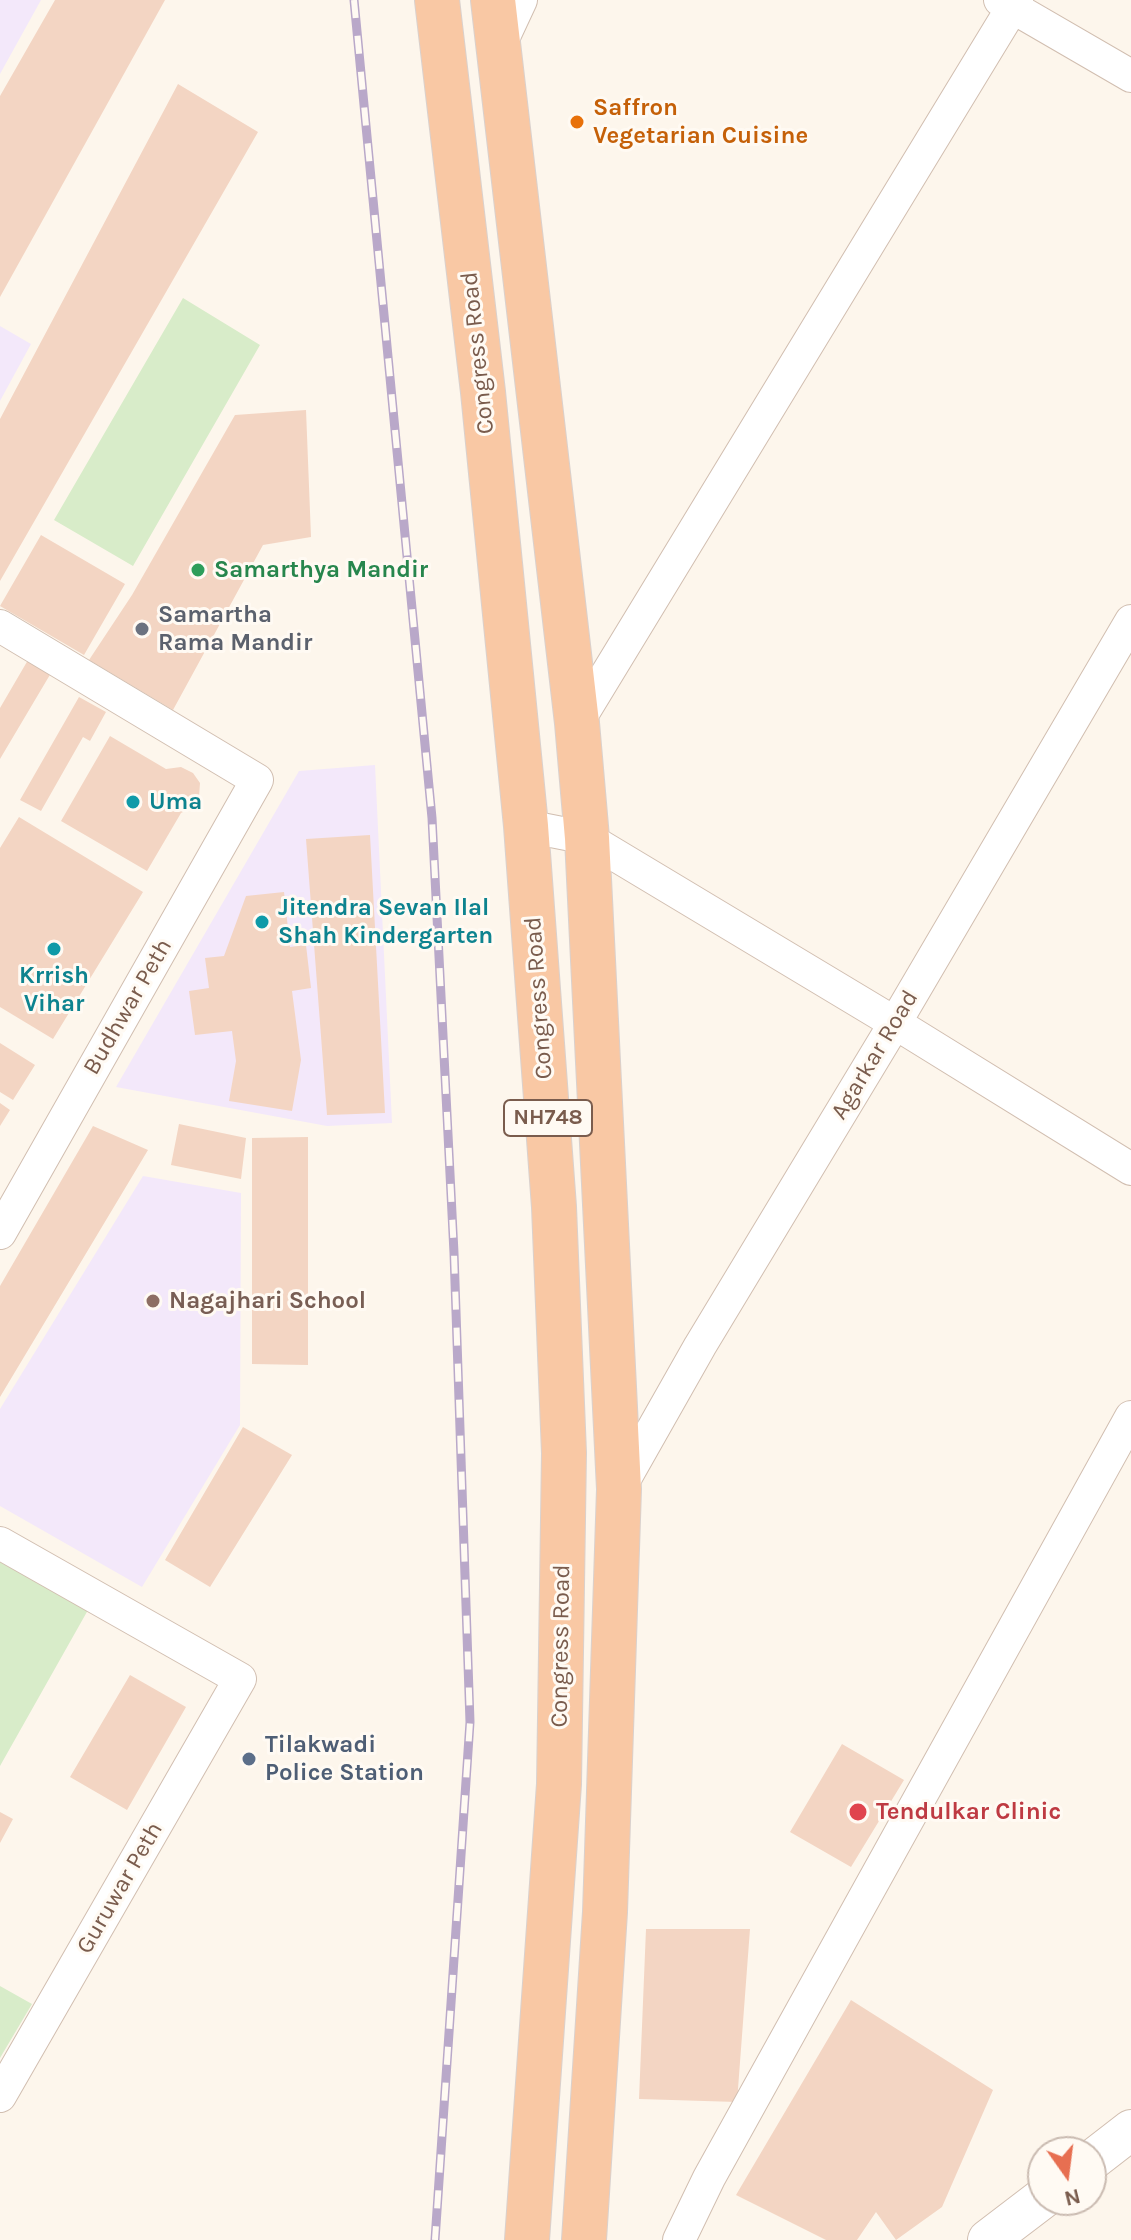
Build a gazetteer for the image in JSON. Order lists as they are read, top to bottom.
{
  "streets": {
    "highway": ["Congress Road", "NH748"],
    "street": ["Budhwar Peth", "Agarkar Road", "Guruwar Peth"]
  },
  "crossings": [
    ["Agarkar Road", "NH748"]
  ],
  "places": [
    "Saffron Vegetarian Cuisine",
    "Samarthya Mandir",
    "Samartha Rama Mandir",
    "Uma",
    "Jitendra Sevan Ilal Shah Kindergarten",
    "Krrish Vihar",
    "Nagajhari School",
    "Tilakwadi Police Station",
    "Tendulkar Clinic"
  ],
  "north": "bottom"
}
